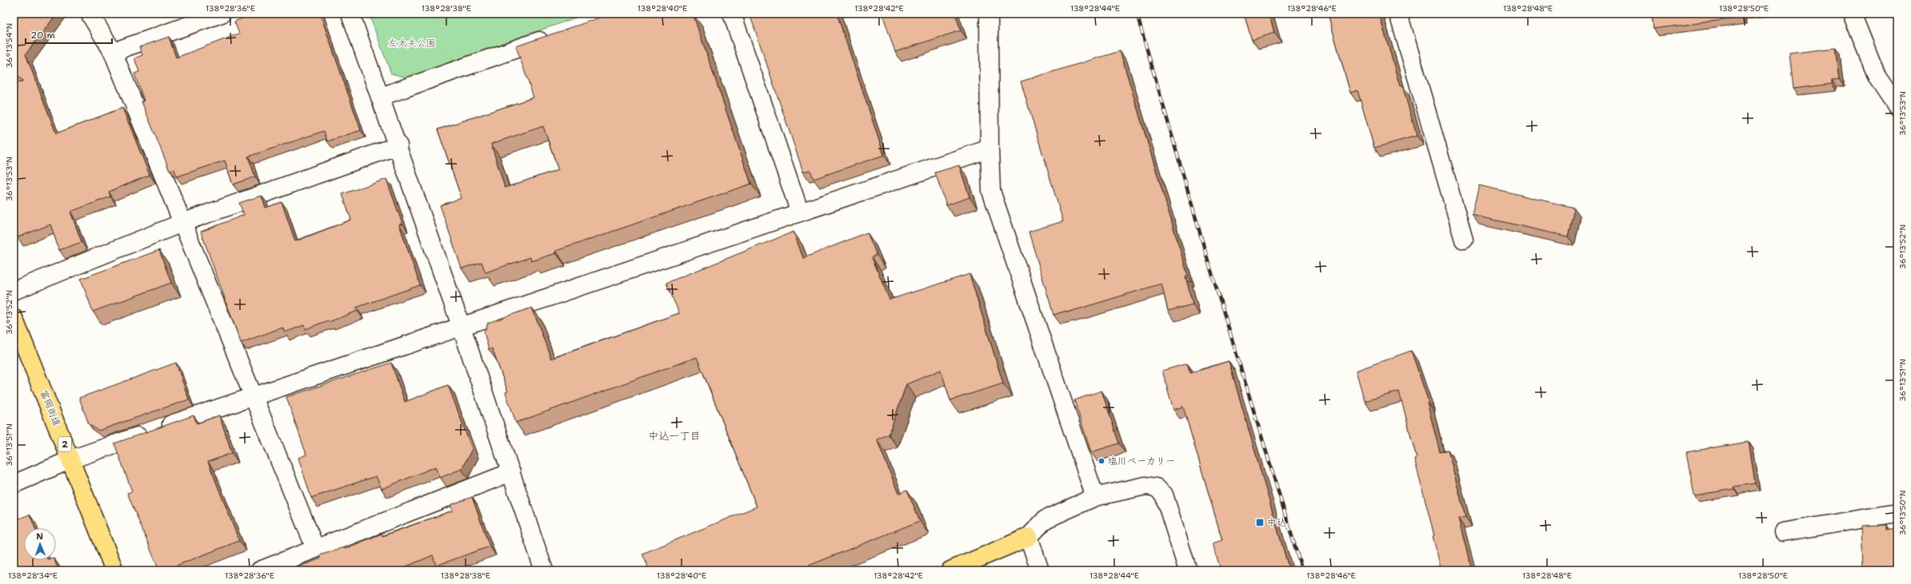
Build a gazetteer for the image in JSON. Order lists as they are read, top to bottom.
{
  "streets": {
    "main road": ["富岡街道", "2"]
  },
  "districts": ["中込一丁目"],
  "parks": ["左太夫公園"],
  "places": {
    "other": ["塩川ベーカリー"],
    "transit": ["中込"]
  },
  "scale_bar": "20 m",
  "north": "top",
  "coordinates": [
    "138°28'36\"E",
    "138°28'38\"E",
    "138°28'40\"E",
    "138°28'42\"E",
    "138°28'44\"E",
    "138°28'46\"E",
    "138°28'48\"E",
    "138°28'50\"E",
    "36°13'54\"N",
    "36°13'53\"N",
    "36°13'52\"N",
    "36°13'51\"N",
    "36°13'50\"N",
    "138°28'34\"E"
  ]
}
